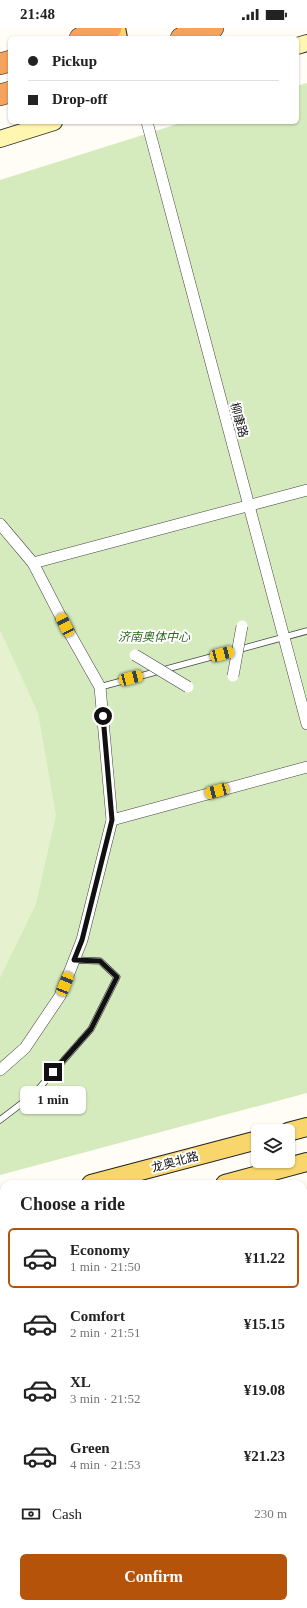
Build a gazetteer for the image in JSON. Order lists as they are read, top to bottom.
{
  "streets": {
    "main road": ["龙奥北路"],
    "street": ["柳康路"]
  },
  "parks": ["济南奥体中心"],
  "page": {
    "status": "21:48",
    "banner": ["Pickup", "Drop-off"],
    "bubble": "1 min",
    "heading": "Choose a ride",
    "list": [
      {
        "name": "Economy",
        "note": "1 min · 21:50",
        "value": "¥11.22"
      },
      {
        "name": "Comfort",
        "note": "2 min · 21:51",
        "value": "¥15.15"
      },
      {
        "name": "XL",
        "note": "3 min · 21:52",
        "value": "¥19.08"
      },
      {
        "name": "Green",
        "note": "4 min · 21:53",
        "value": "¥21.23"
      }
    ],
    "pay": ["Cash", "230 m"],
    "buttons": "Confirm"
  }
}
